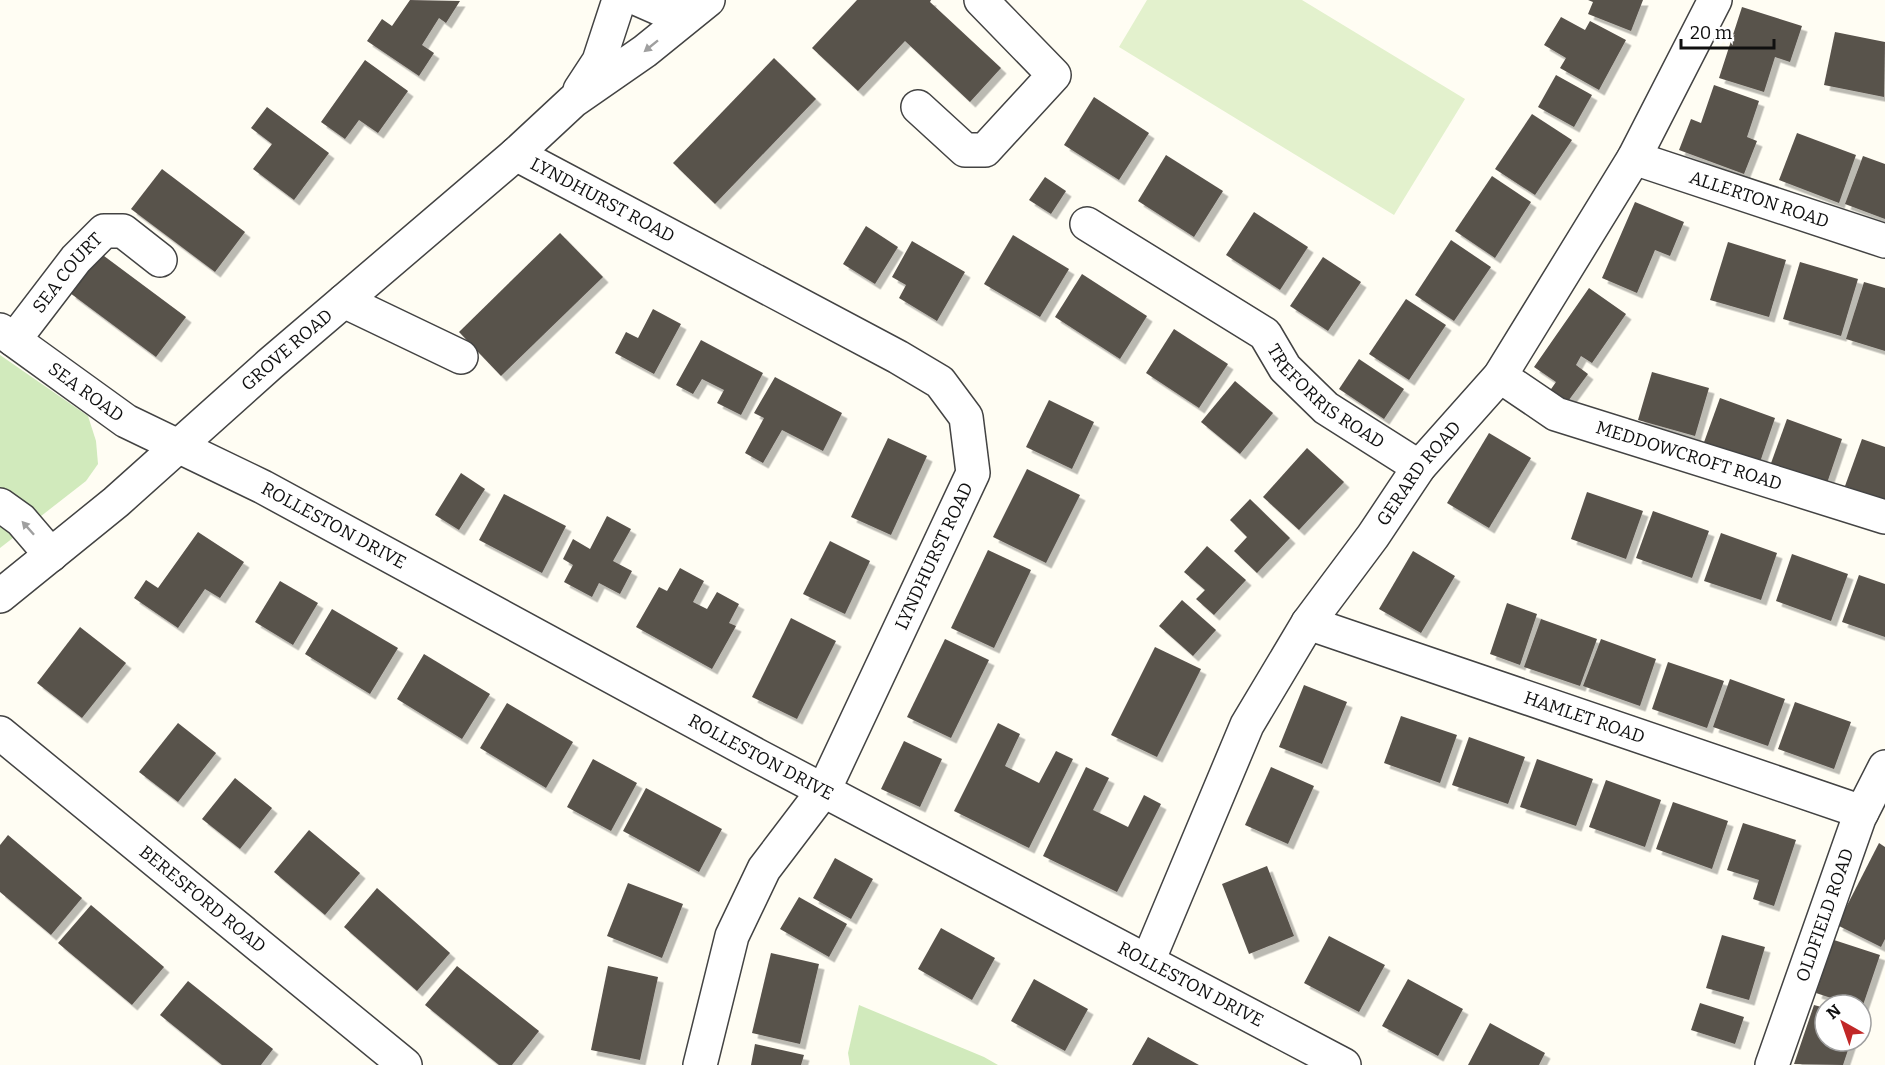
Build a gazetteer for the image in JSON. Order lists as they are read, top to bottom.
{
  "streets": {
    "street": [
      "ALLERTON ROAD",
      "LYNDHURST ROAD",
      "SEA COURT",
      "GROVE ROAD",
      "SEA ROAD",
      "TREFORRIS ROAD",
      "MEDDOWCROFT ROAD",
      "GERARD ROAD",
      "ROLLESTON DRIVE",
      "HAMLET ROAD",
      "BERESFORD ROAD",
      "OLDFIELD ROAD"
    ]
  },
  "crossings": [
    ["ALLERTON ROAD", "GERARD ROAD"],
    ["LYNDHURST ROAD", "GROVE ROAD"],
    ["LYNDHURST ROAD", "ROLLESTON DRIVE"],
    ["SEA COURT", "SEA ROAD"],
    ["GROVE ROAD", "SEA ROAD"],
    ["GROVE ROAD", "ROLLESTON DRIVE"],
    ["SEA ROAD", "ROLLESTON DRIVE"],
    ["TREFORRIS ROAD", "GERARD ROAD"],
    ["MEDDOWCROFT ROAD", "GERARD ROAD"],
    ["GERARD ROAD", "ROLLESTON DRIVE"],
    ["GERARD ROAD", "HAMLET ROAD"],
    ["HAMLET ROAD", "OLDFIELD ROAD"]
  ],
  "scale_bar": "20 m",
  "north": "top left"
}
